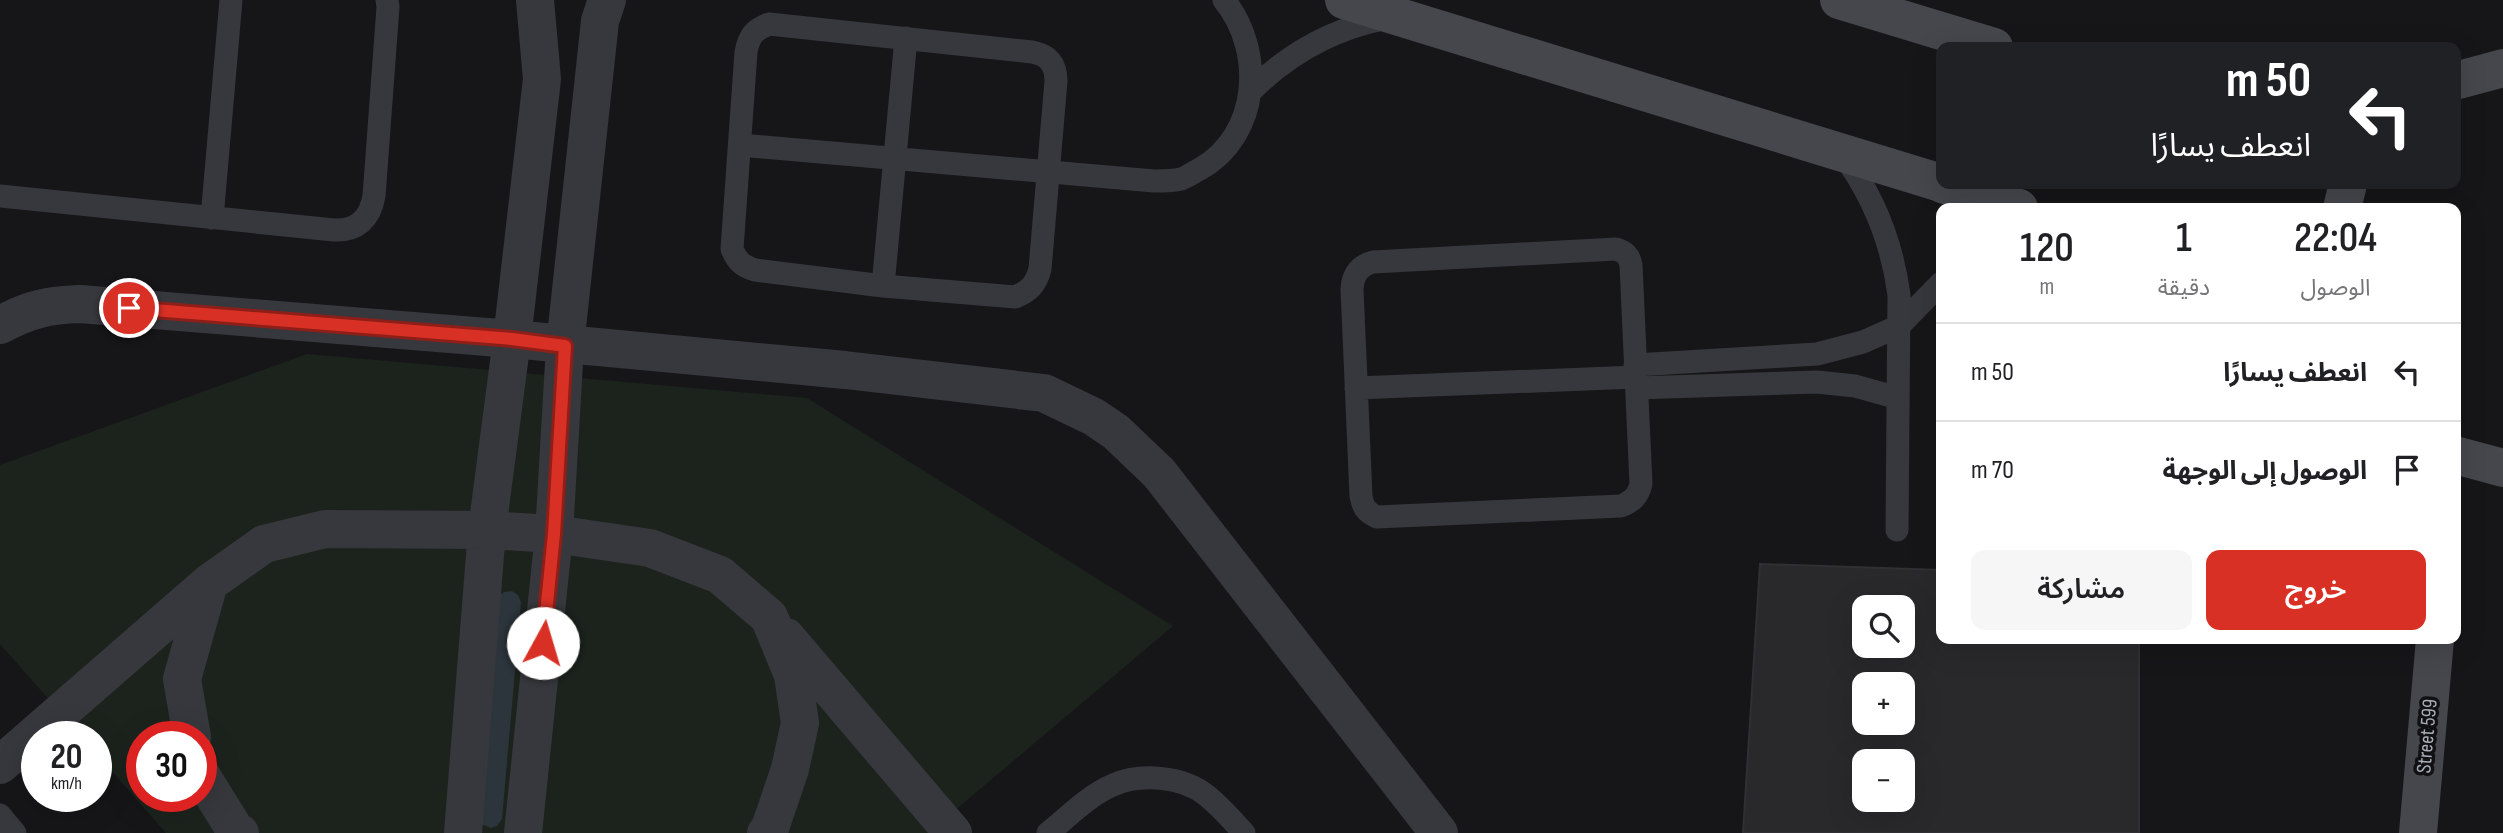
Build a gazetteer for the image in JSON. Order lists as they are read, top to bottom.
{
  "streets": {
    "street": ["Street 599"]
  },
  "page": {
    "turn": ["50 m", "انعطف يسارًا"],
    "eta": [
      "22:04",
      "الوصول",
      "1",
      "دقيقة",
      "120",
      "m"
    ],
    "list": [
      {
        "name": "انعطف يسارًا",
        "value": "50 m"
      },
      {
        "name": "الوصول إلى الوجهة",
        "value": "70 m"
      }
    ],
    "buttons": ["خروج", "مشاركة"],
    "map_buttons": ["+", "−"],
    "speed": "20 km/h",
    "limit": "30"
  }
}
